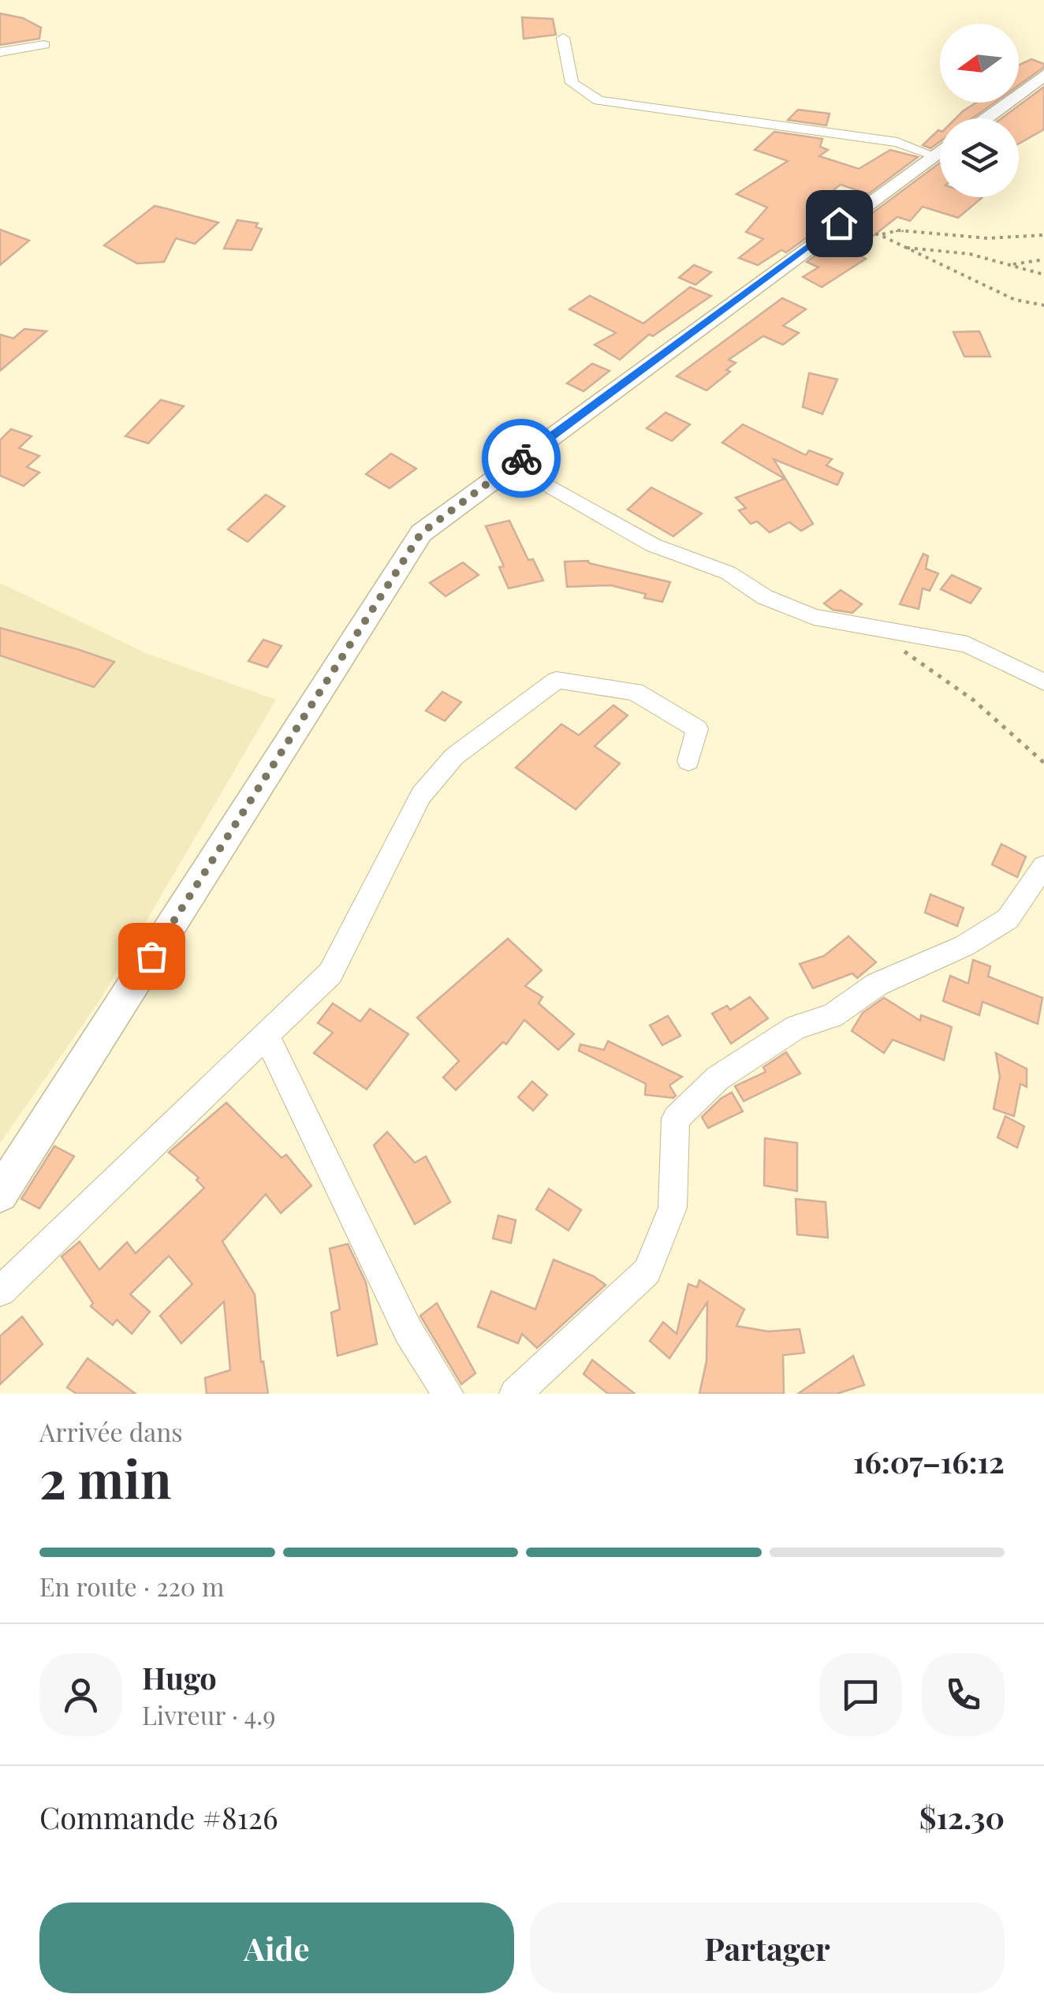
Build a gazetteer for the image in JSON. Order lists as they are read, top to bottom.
{
  "north": "left",
  "page": {
    "heading": ["2 min", "Arrivée dans", "16:07–16:12"],
    "panel": [
      "Hugo",
      "Livreur · 4.9",
      "Commande #8126",
      "$12.30"
    ],
    "bar": "En route · 220 m",
    "buttons": ["Aide", "Partager"]
  }
}
